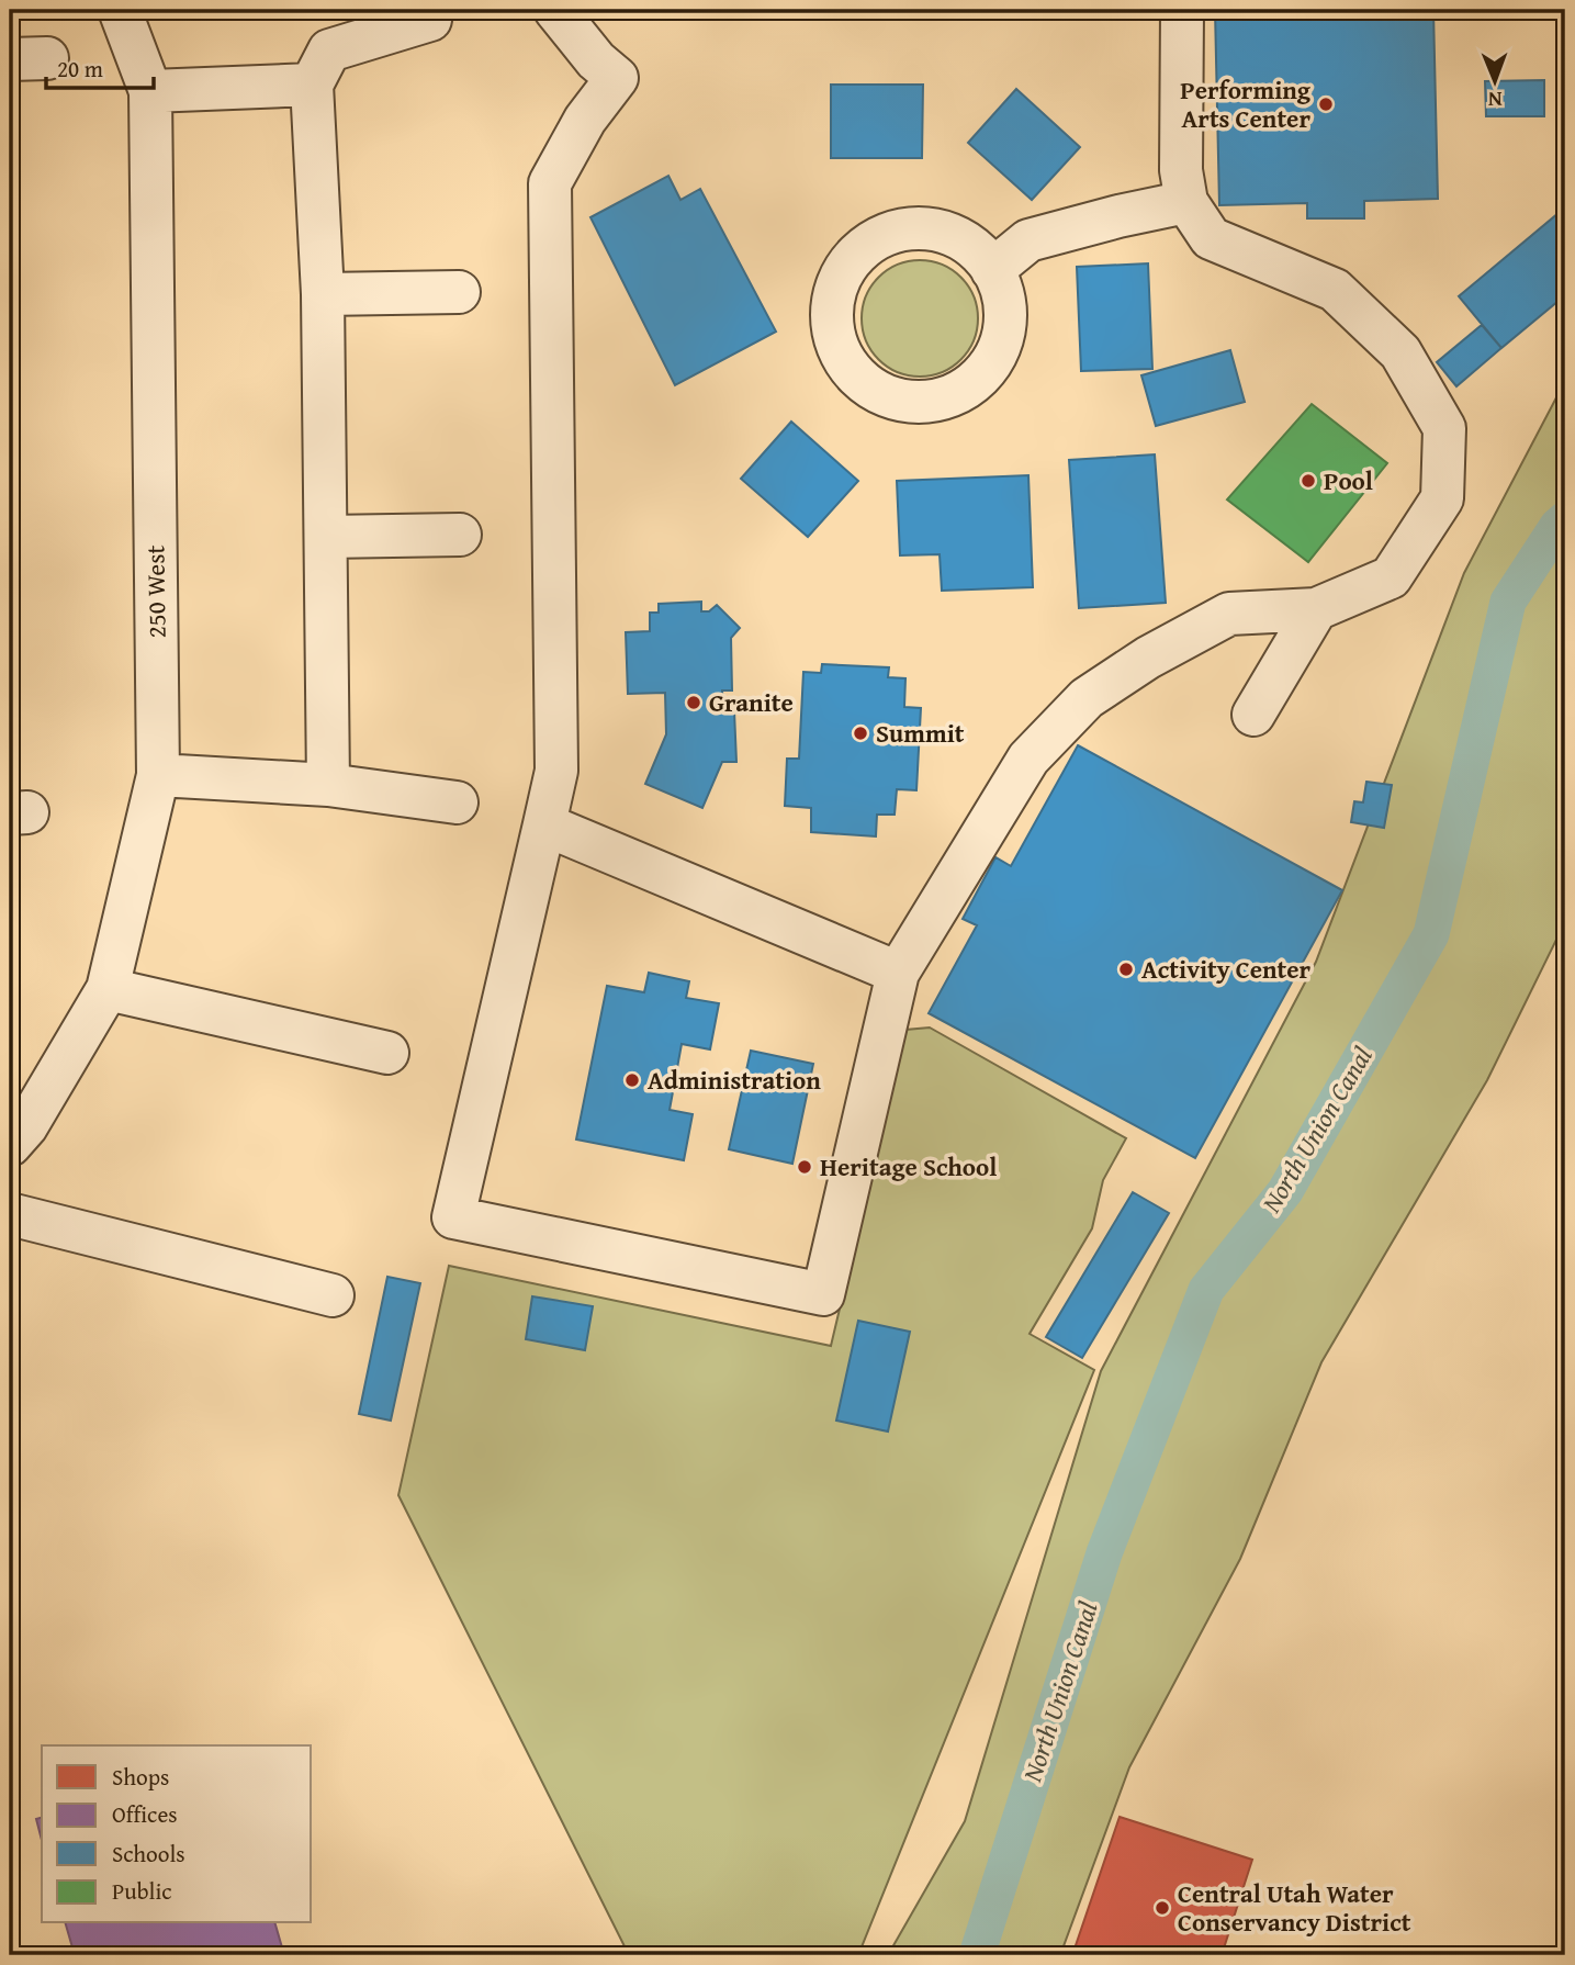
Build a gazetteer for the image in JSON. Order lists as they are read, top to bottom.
{
  "streets": {
    "street": ["250 West"]
  },
  "water": ["North Union Canal"],
  "places": [
    "Performing Arts Center",
    "Pool",
    "Granite",
    "Summit",
    "Activity Center",
    "Administration",
    "Heritage School",
    "Central Utah Water Conservancy District"
  ],
  "legend": [
    "Shops",
    "Offices",
    "Schools",
    "Public"
  ],
  "scale_bar": "20 m",
  "north": "bottom"
}
